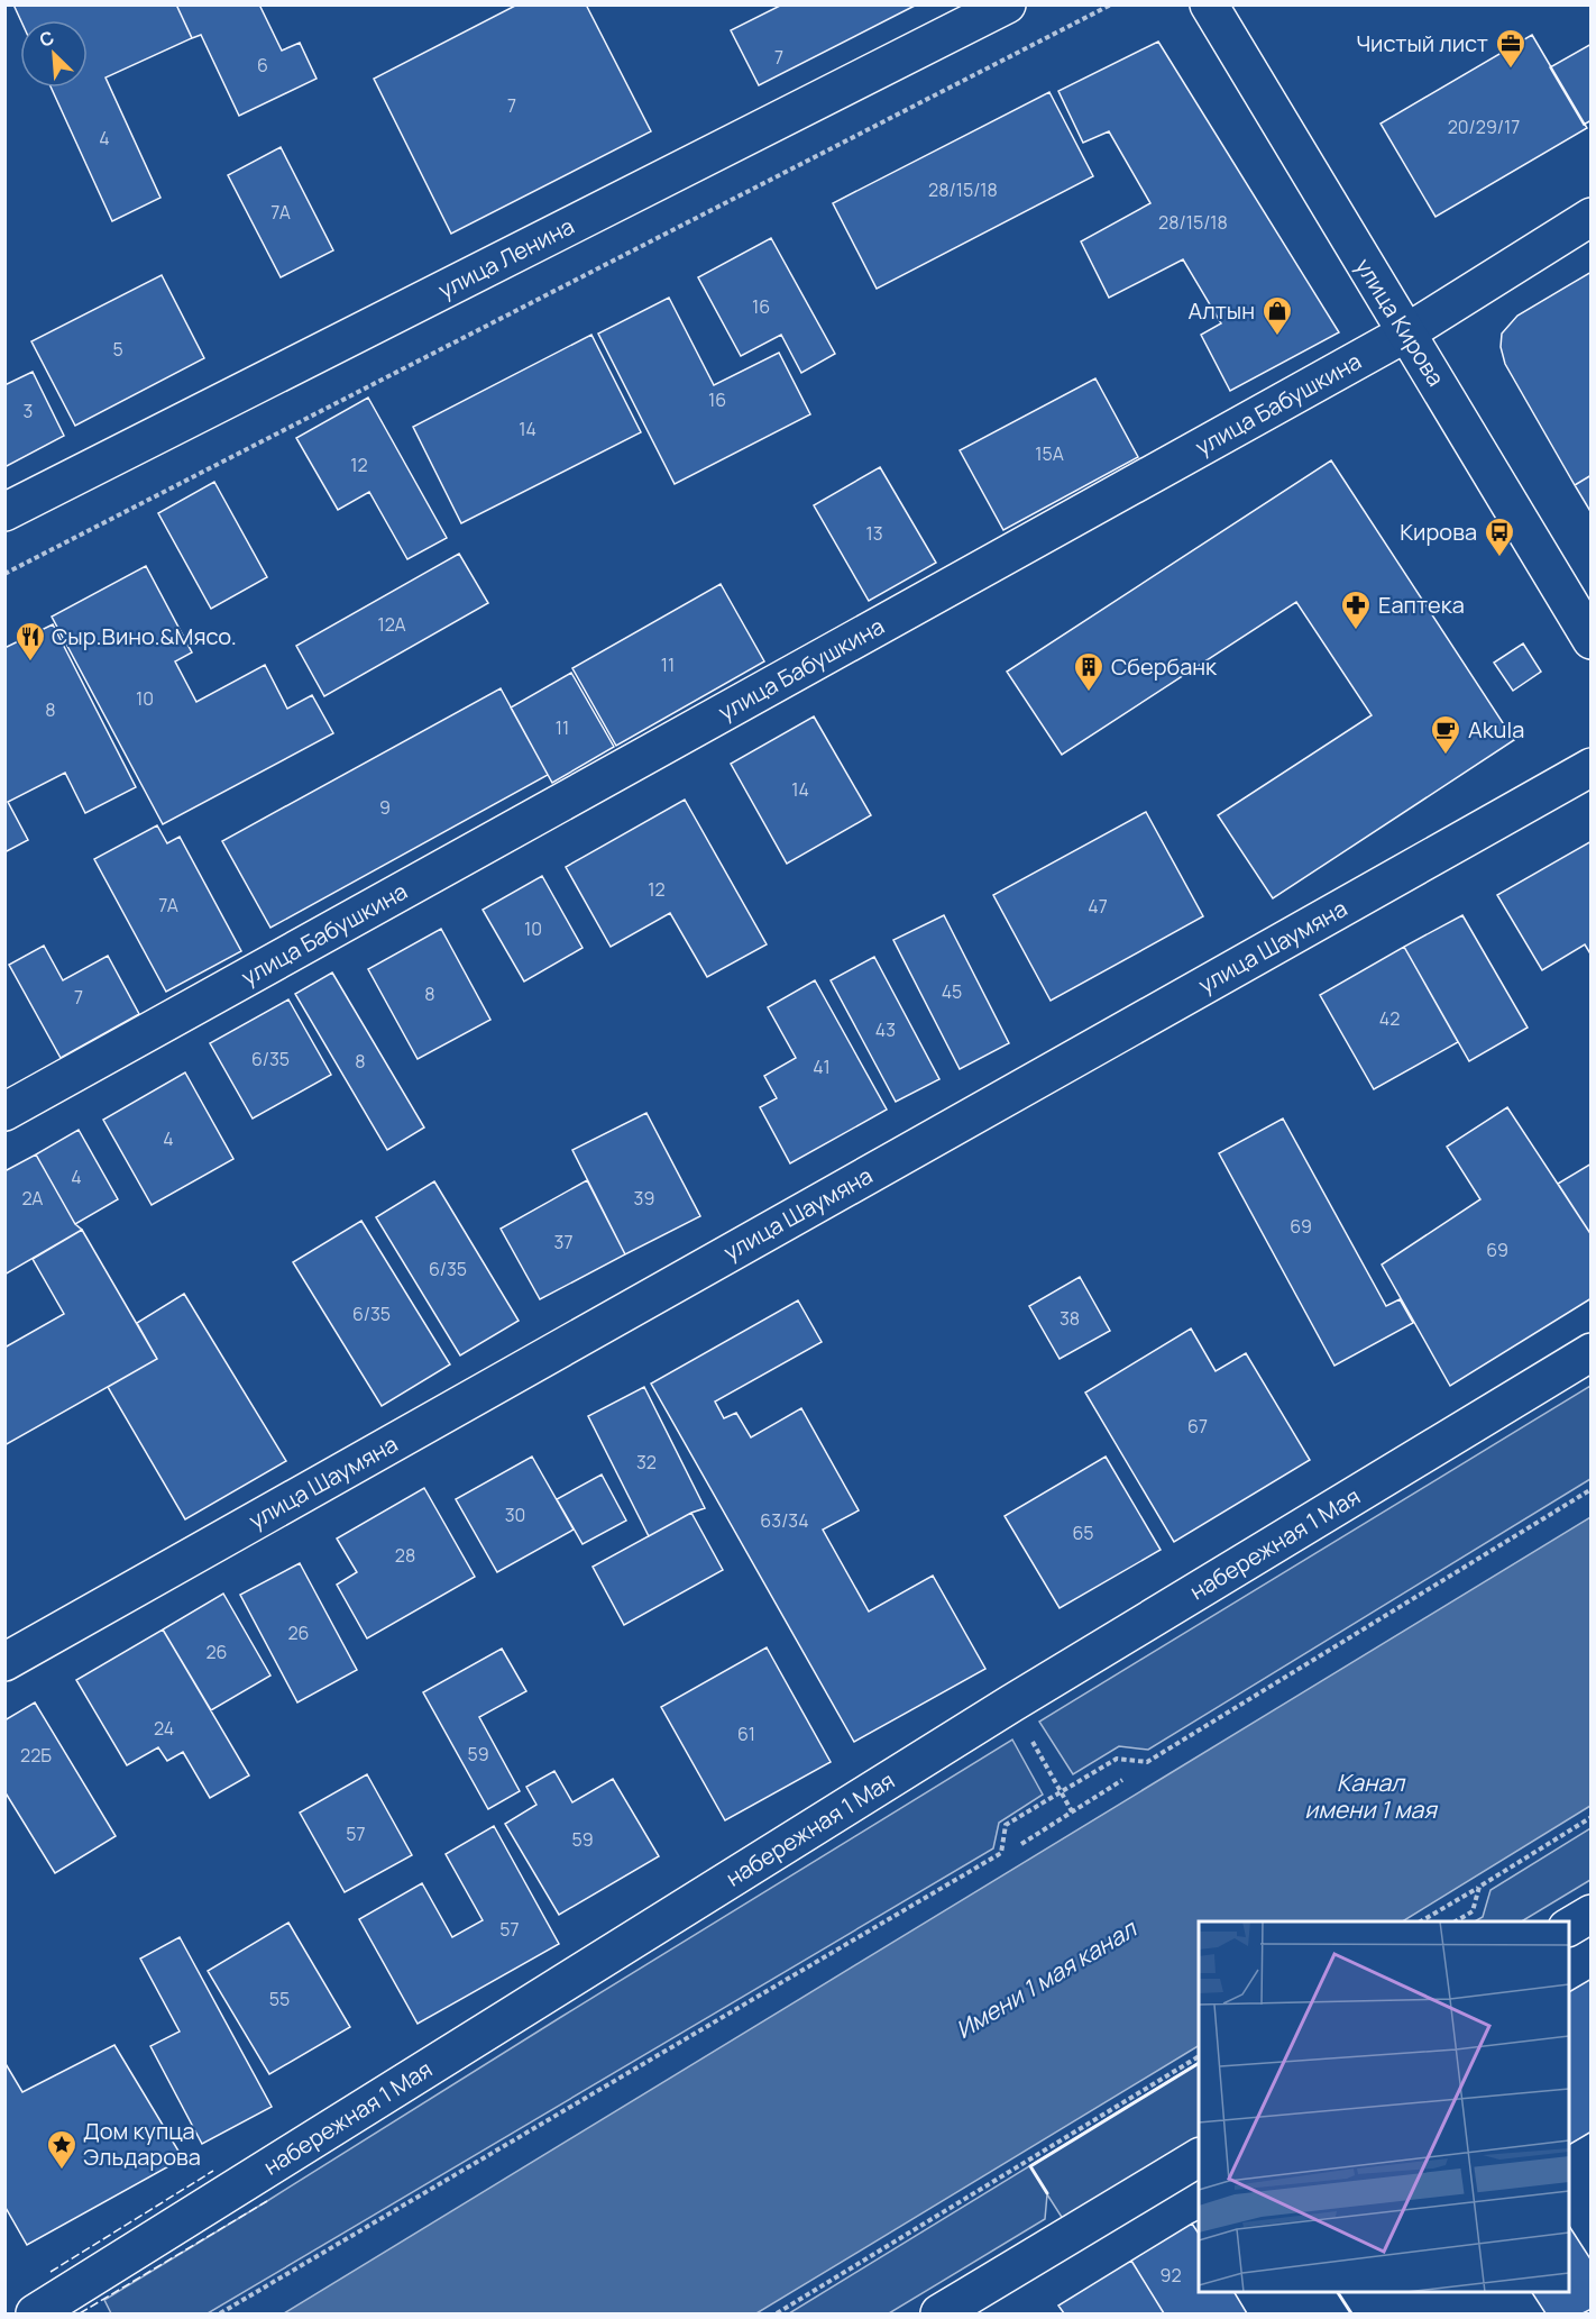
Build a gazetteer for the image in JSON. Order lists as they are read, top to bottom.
{
  "streets": {
    "main road": [
      "улица Ленина",
      "улица Кирова",
      "улица Бабушкина",
      "улица Шаумяна",
      "набережная 1 Мая"
    ]
  },
  "crossings": [
    ["улица Кирова", "улица Бабушкина"]
  ],
  "water": ["Канал имени 1 мая", "Имени 1 мая канал"],
  "places": {
    "office": ["Чистый лист"],
    "shop": ["Алтын"],
    "bus stop": ["Кирова"],
    "pharmacy": ["Еаптека"],
    "restaurant": ["Сыр.Вино.&Мясо."],
    "building": ["Сбербанк"],
    "cafe": ["Akula"],
    "place": ["Дом купца Эльдарова"]
  },
  "house_numbers": [
    "7",
    "6",
    "7",
    "20/29/17",
    "4",
    "28/15/18",
    "7А",
    "28/15/18",
    "16",
    "5",
    "16",
    "3",
    "14",
    "15А",
    "12",
    "13",
    "12А",
    "11",
    "10",
    "8",
    "11",
    "14",
    "9",
    "12",
    "7А",
    "47",
    "10",
    "45",
    "8",
    "7",
    "42",
    "43",
    "6/35",
    "8",
    "41",
    "4",
    "4",
    "2А",
    "39",
    "69",
    "37",
    "69",
    "6/35",
    "6/35",
    "38",
    "67",
    "32",
    "30",
    "63/34",
    "65",
    "28",
    "26",
    "26",
    "24",
    "61",
    "59",
    "22Б",
    "57",
    "59",
    "57",
    "55",
    "92"
  ],
  "north": "top left"
}
